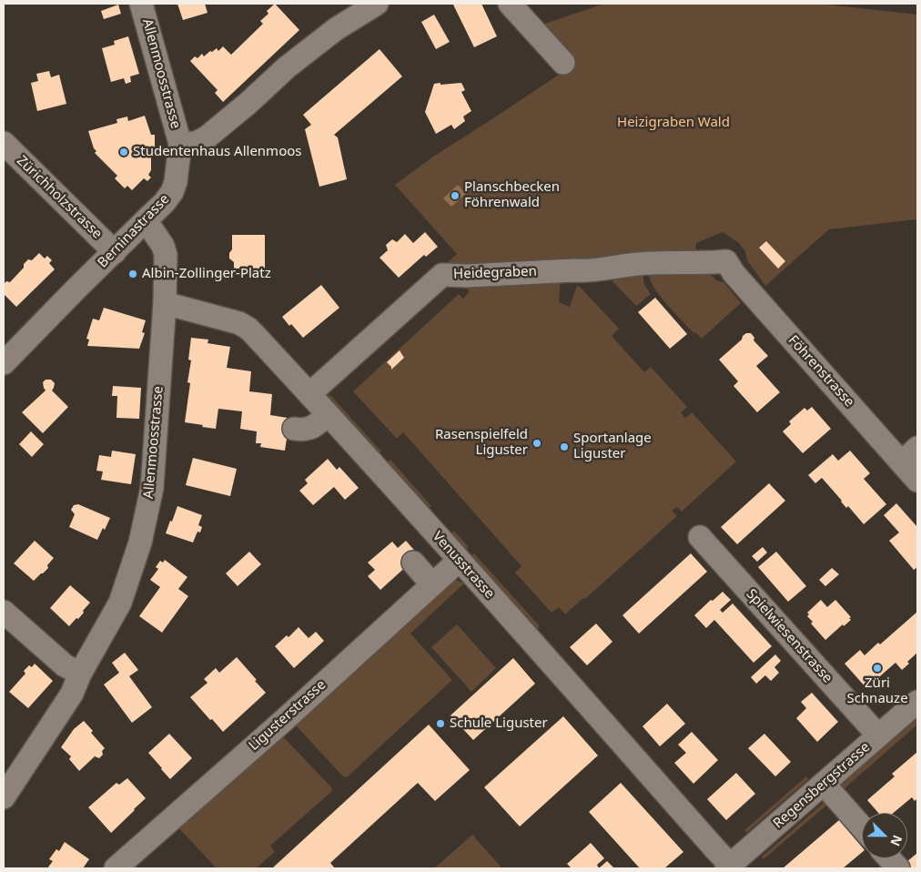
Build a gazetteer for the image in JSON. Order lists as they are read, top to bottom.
{
  "streets": {
    "street": [
      "Allenmoosstrasse",
      "Zürichholzstrasse",
      "Berninastrasse",
      "Heidegraben",
      "Föhrenstrasse",
      "Venusstrasse",
      "Spielwiesenstrasse",
      "Ligusterstrasse",
      "Regensbergstrasse"
    ]
  },
  "crossings": [
    ["Allenmoosstrasse", "Berninastrasse"],
    ["Allenmoosstrasse", "Venusstrasse"],
    ["Zürichholzstrasse", "Berninastrasse"],
    ["Heidegraben", "Föhrenstrasse"],
    ["Heidegraben", "Venusstrasse"],
    ["Venusstrasse", "Ligusterstrasse"],
    ["Venusstrasse", "Regensbergstrasse"],
    ["Spielwiesenstrasse", "Regensbergstrasse"]
  ],
  "parks": ["Heizigraben Wald"],
  "places": [
    "Studentenhaus Allenmoos",
    "Planschbecken Föhrenwald",
    "Albin-Zollinger-Platz",
    "Rasenspielfeld Liguster",
    "Sportanlage Liguster",
    "Züri Schnauze",
    "Schule Liguster"
  ],
  "north": "bottom right"
}
